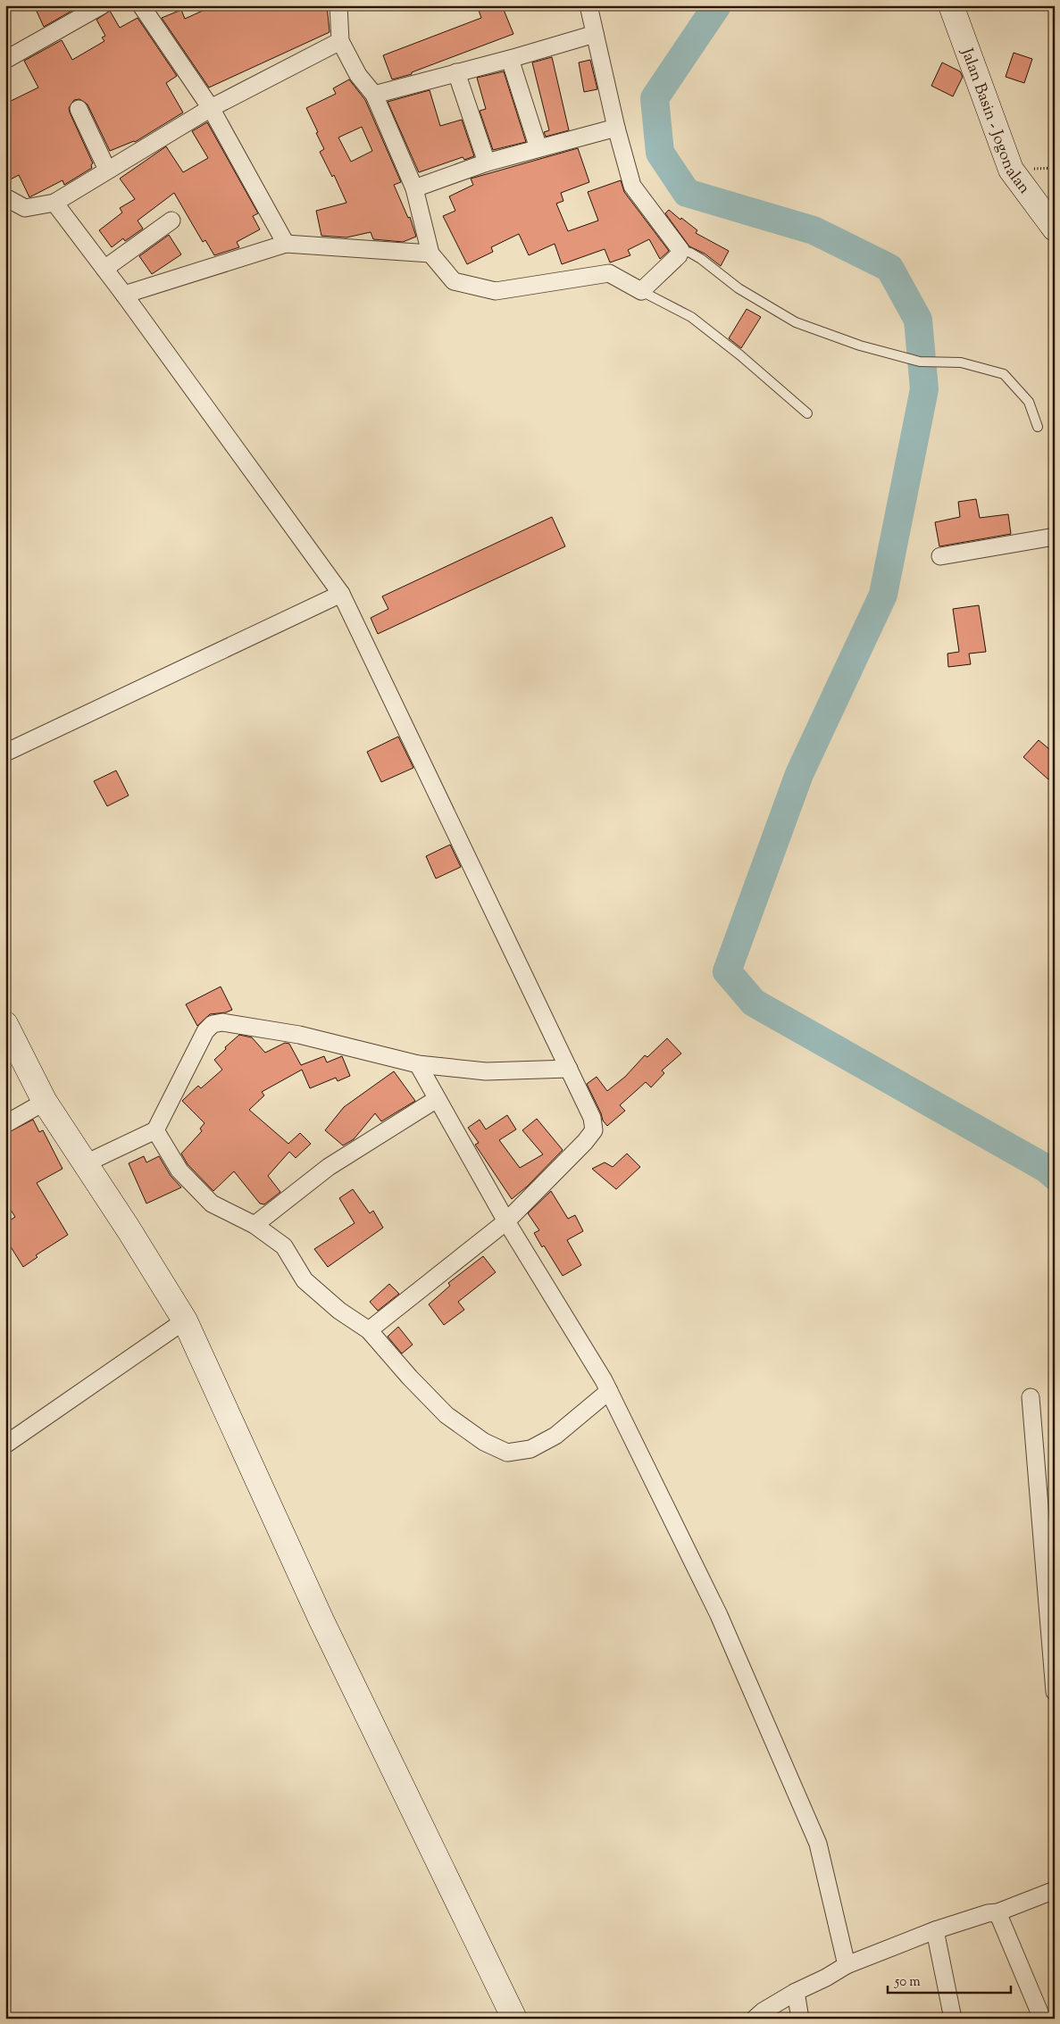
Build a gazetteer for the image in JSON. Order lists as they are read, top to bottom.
{
  "streets": {
    "street": ["Jalan Basin - Jogonalan"]
  },
  "scale_bar": "50 m"
}
